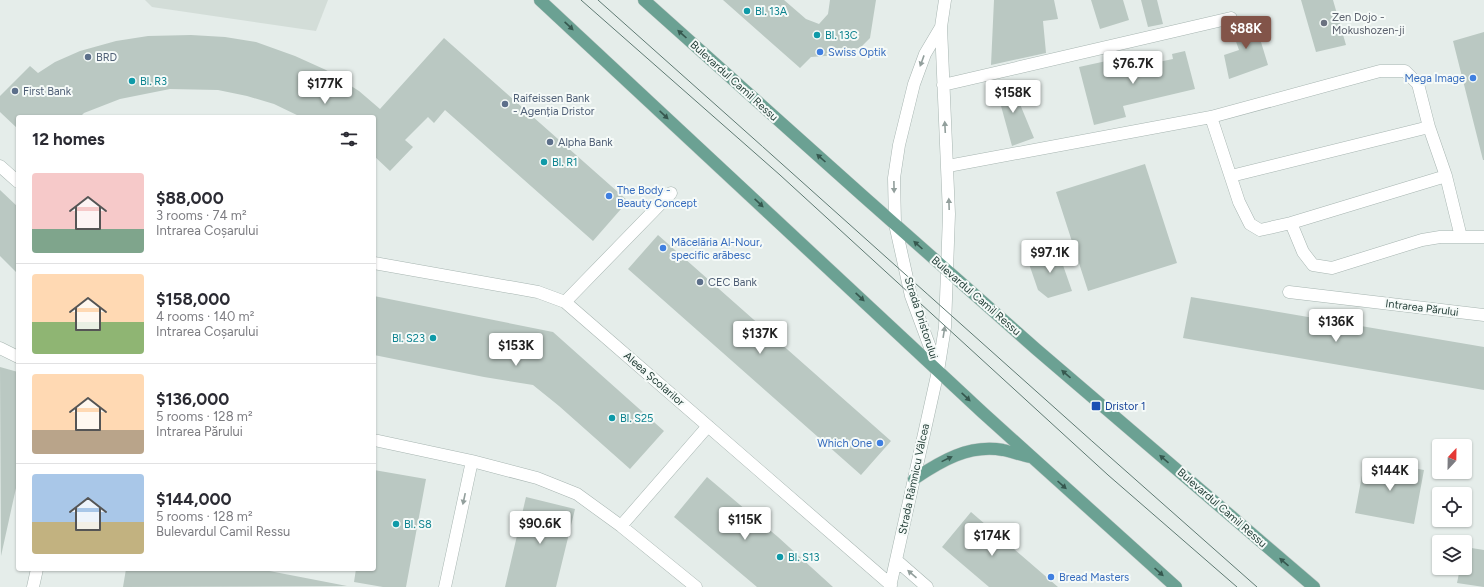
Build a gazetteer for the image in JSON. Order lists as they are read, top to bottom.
{
  "streets": {
    "main road": ["Bulevardul Camil Ressu"],
    "street": [
      "Intrarea Părului",
      "Strada Dristorului",
      "Aleea Școlarilor",
      "Strada Râmnicu Vâlcea"
    ]
  },
  "crossings": [
    ["Bulevardul Camil Ressu", "Strada Dristorului"],
    ["Strada Dristorului", "Strada Râmnicu Vâlcea"],
    ["Aleea Școlarilor", "Strada Râmnicu Vâlcea"]
  ],
  "places": {
    "other": [
      "Bl. 13A",
      "Zen Dojo - Mokushozen-ji",
      "Bl. 13C",
      "Swiss Optik",
      "BRD",
      "Mega Image",
      "Bl. R3",
      "First Bank",
      "Raifeissen Bank - Agenția Dristor",
      "Alpha Bank",
      "Bl. R1",
      "The Body - Beauty Concept",
      "Măcelăria Al-Nour, specific arăbesc",
      "CEC Bank",
      "Bl. S23",
      "Bl. S25",
      "Which One",
      "Bl. S8",
      "Bl. S13",
      "Bread Masters"
    ],
    "transit": ["Dristor 1"]
  },
  "north": "top",
  "page": {
    "price": [
      "$88K",
      "$76.7K",
      "$177K",
      "$158K",
      "$97.1K",
      "$136K",
      "$137K",
      "$153K",
      "$144K",
      "$115K",
      "$90.6K",
      "$174K"
    ],
    "heading": "12 homes",
    "list": [
      {
        "name": "$88,000",
        "note": "3 rooms · 74 m² · Intrarea Coșarului"
      },
      {
        "name": "$158,000",
        "note": "4 rooms · 140 m² · Intrarea Coșarului"
      },
      {
        "name": "$136,000",
        "note": "5 rooms · 128 m² · Intrarea Părului"
      },
      {
        "name": "$144,000",
        "note": "5 rooms · 128 m² · Bulevardul Camil Ressu"
      }
    ]
  }
}
